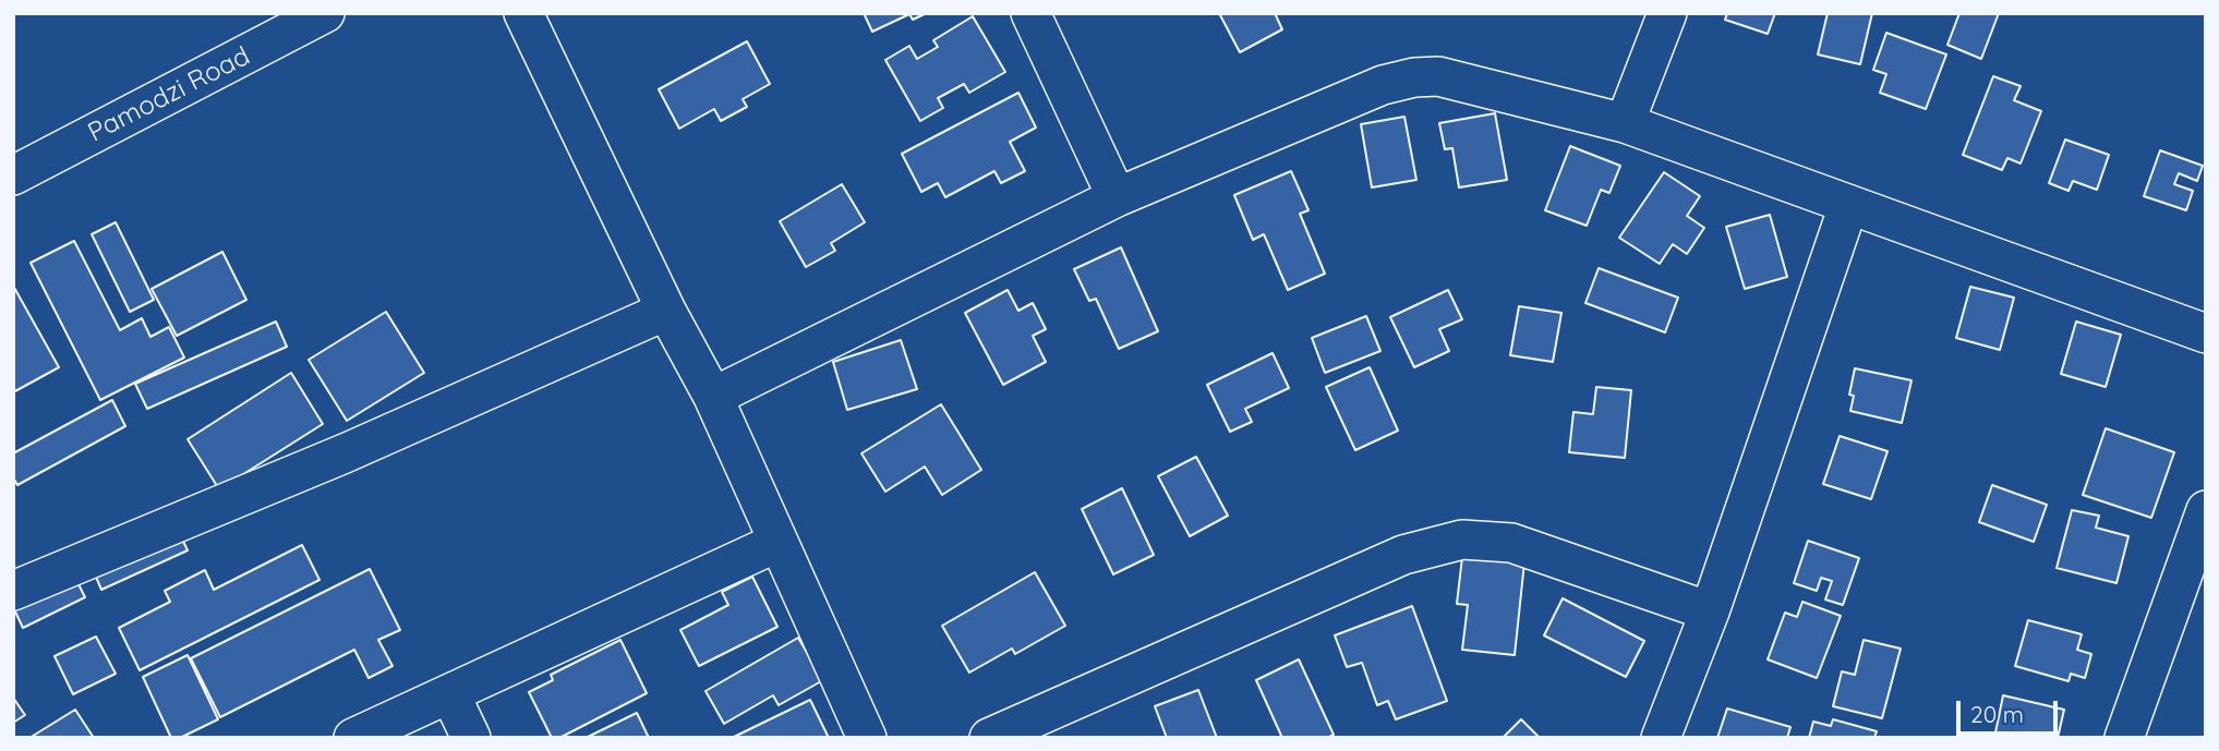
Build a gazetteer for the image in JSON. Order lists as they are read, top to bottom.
{
  "streets": {
    "street": ["Pamodzi Road"]
  },
  "scale_bar": "20 m"
}
